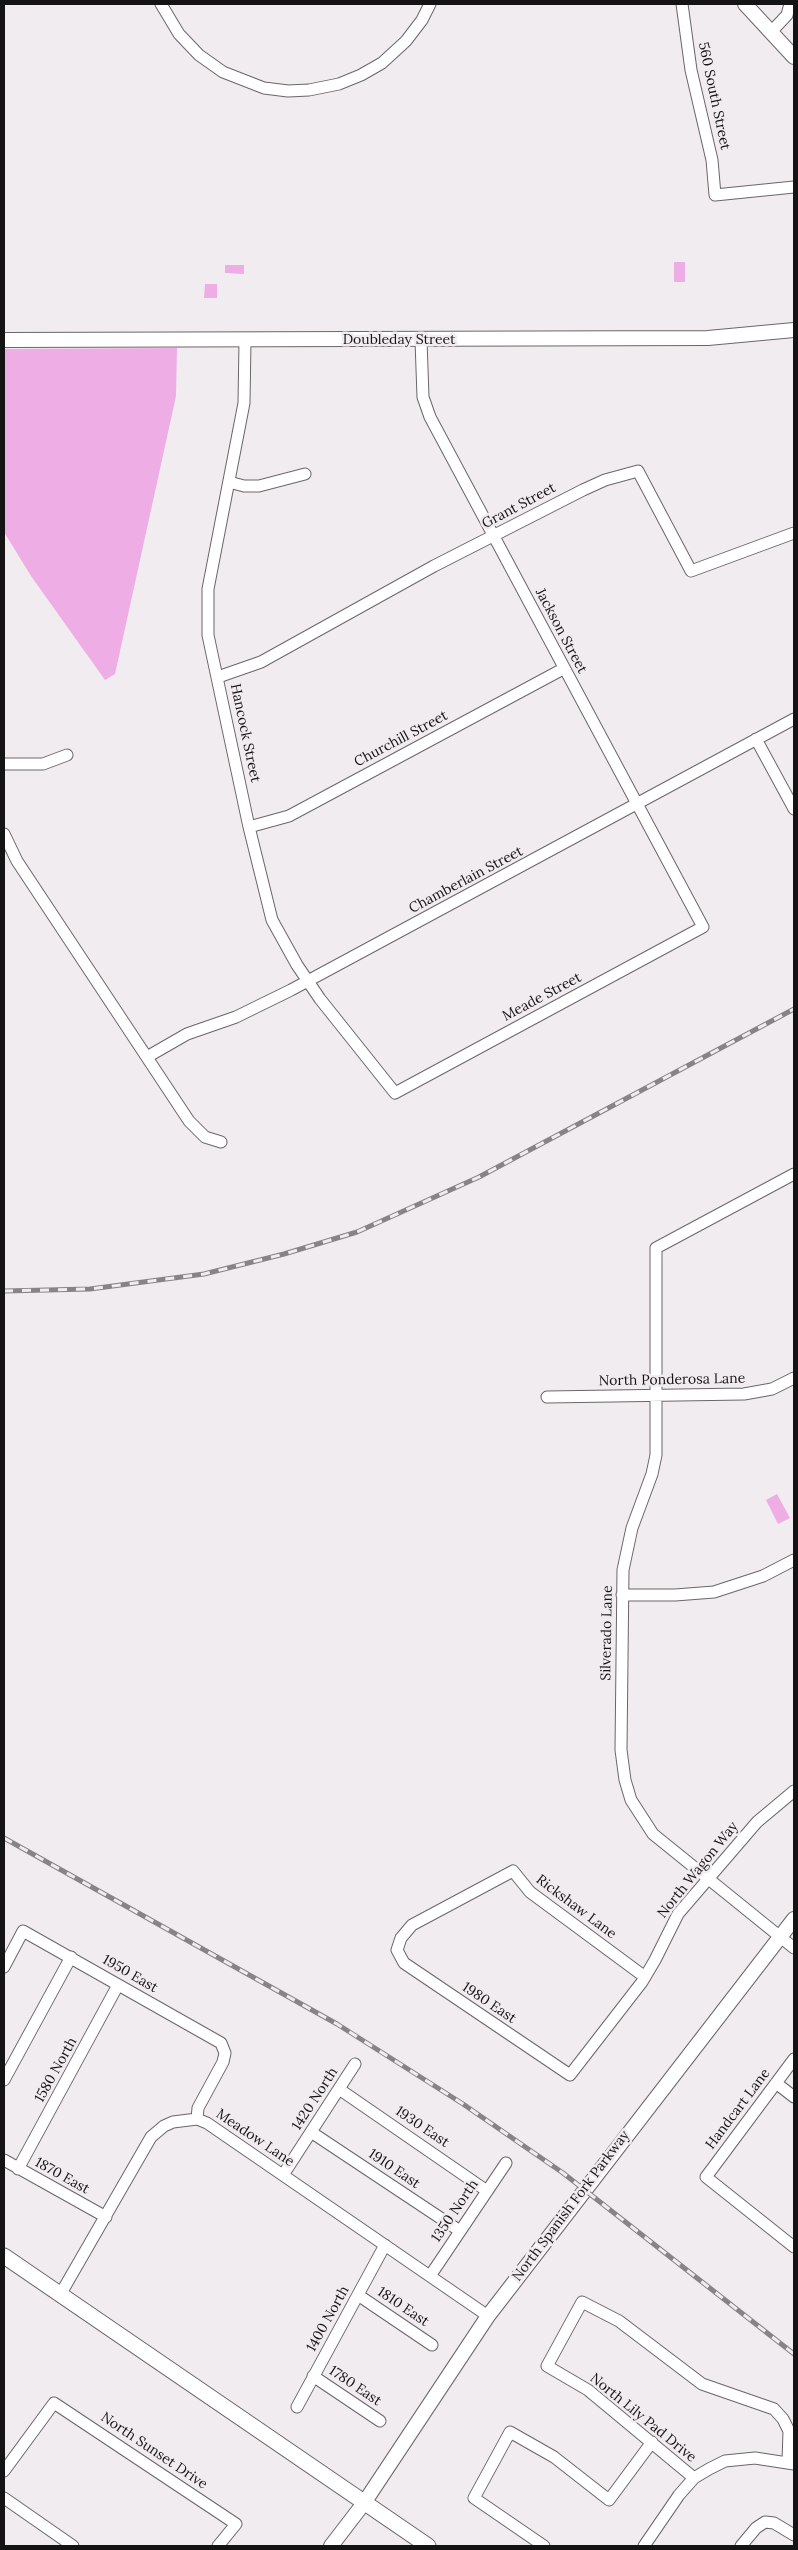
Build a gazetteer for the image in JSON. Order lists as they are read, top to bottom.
{
  "streets": {
    "street": [
      "560 South Street",
      "Doubleday Street",
      "Grant Street",
      "Jackson Street",
      "Hancock Street",
      "Churchill Street",
      "Chamberlain Street",
      "Meade Street",
      "North Ponderosa Lane",
      "Silverado Lane",
      "North Wagon Way",
      "Rickshaw Lane",
      "1950 East",
      "1980 East",
      "1580 North",
      "1420 North",
      "Handcart Lane",
      "1930 East",
      "Meadow Lane",
      "1910 East",
      "1870 East",
      "North Spanish Fork Parkway",
      "1350 North",
      "1810 East",
      "1400 North",
      "1780 East",
      "North Lily Pad Drive",
      "North Sunset Drive"
    ]
  },
  "crossings": [
    ["Doubleday Street", "Jackson Street"],
    ["Doubleday Street", "Hancock Street"],
    ["Grant Street", "Jackson Street"],
    ["Grant Street", "Hancock Street"],
    ["Jackson Street", "Churchill Street"],
    ["Jackson Street", "Chamberlain Street"],
    ["Jackson Street", "Meade Street"],
    ["Hancock Street", "Churchill Street"],
    ["Hancock Street", "Chamberlain Street"],
    ["Hancock Street", "Meade Street"],
    ["North Ponderosa Lane", "Silverado Lane"],
    ["Silverado Lane", "North Wagon Way"],
    ["Silverado Lane", "North Spanish Fork Parkway"],
    ["North Wagon Way", "Rickshaw Lane"],
    ["North Wagon Way", "1980 East"],
    ["Rickshaw Lane", "1980 East"],
    ["1950 East", "1580 North"],
    ["1950 East", "Meadow Lane"],
    ["1580 North", "1870 East"],
    ["1420 North", "1930 East"],
    ["1420 North", "Meadow Lane"],
    ["1420 North", "1910 East"],
    ["1930 East", "1350 North"],
    ["Meadow Lane", "1870 East"],
    ["Meadow Lane", "North Spanish Fork Parkway"],
    ["Meadow Lane", "1350 North"],
    ["Meadow Lane", "1400 North"],
    ["1910 East", "1350 North"],
    ["1810 East", "1400 North"],
    ["1400 North", "1780 East"]
  ]
}
